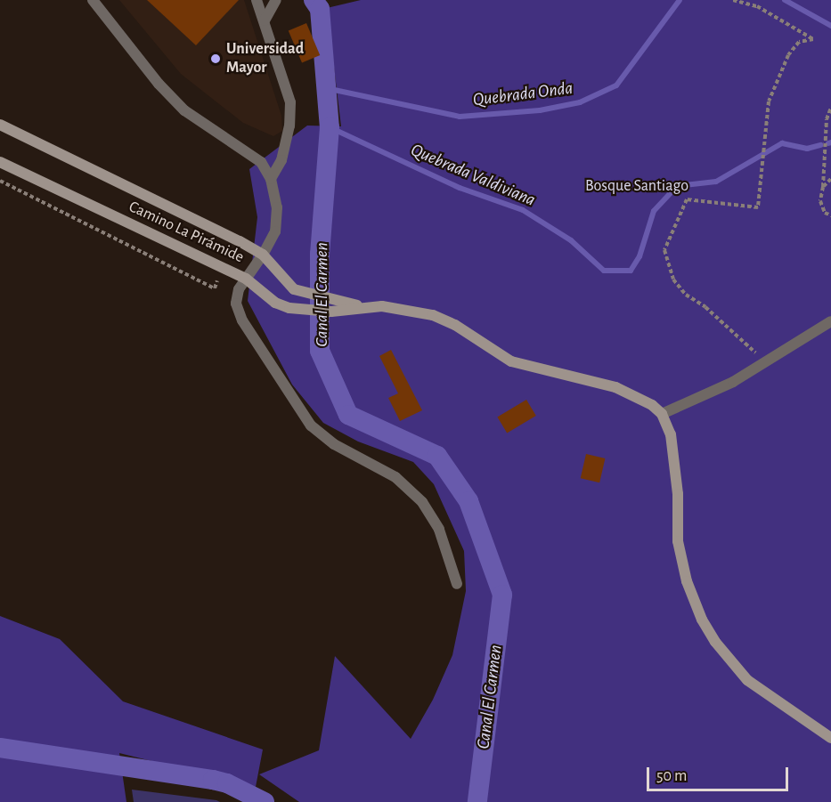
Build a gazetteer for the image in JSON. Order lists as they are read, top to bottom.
{
  "streets": {
    "street": ["Camino La Pirámide"]
  },
  "water": ["Quebrada Onda", "Quebrada Valdiviana", "Canal El Carmen"],
  "parks": ["Bosque Santiago"],
  "places": ["Universidad Mayor"],
  "scale_bar": "50 m"
}
